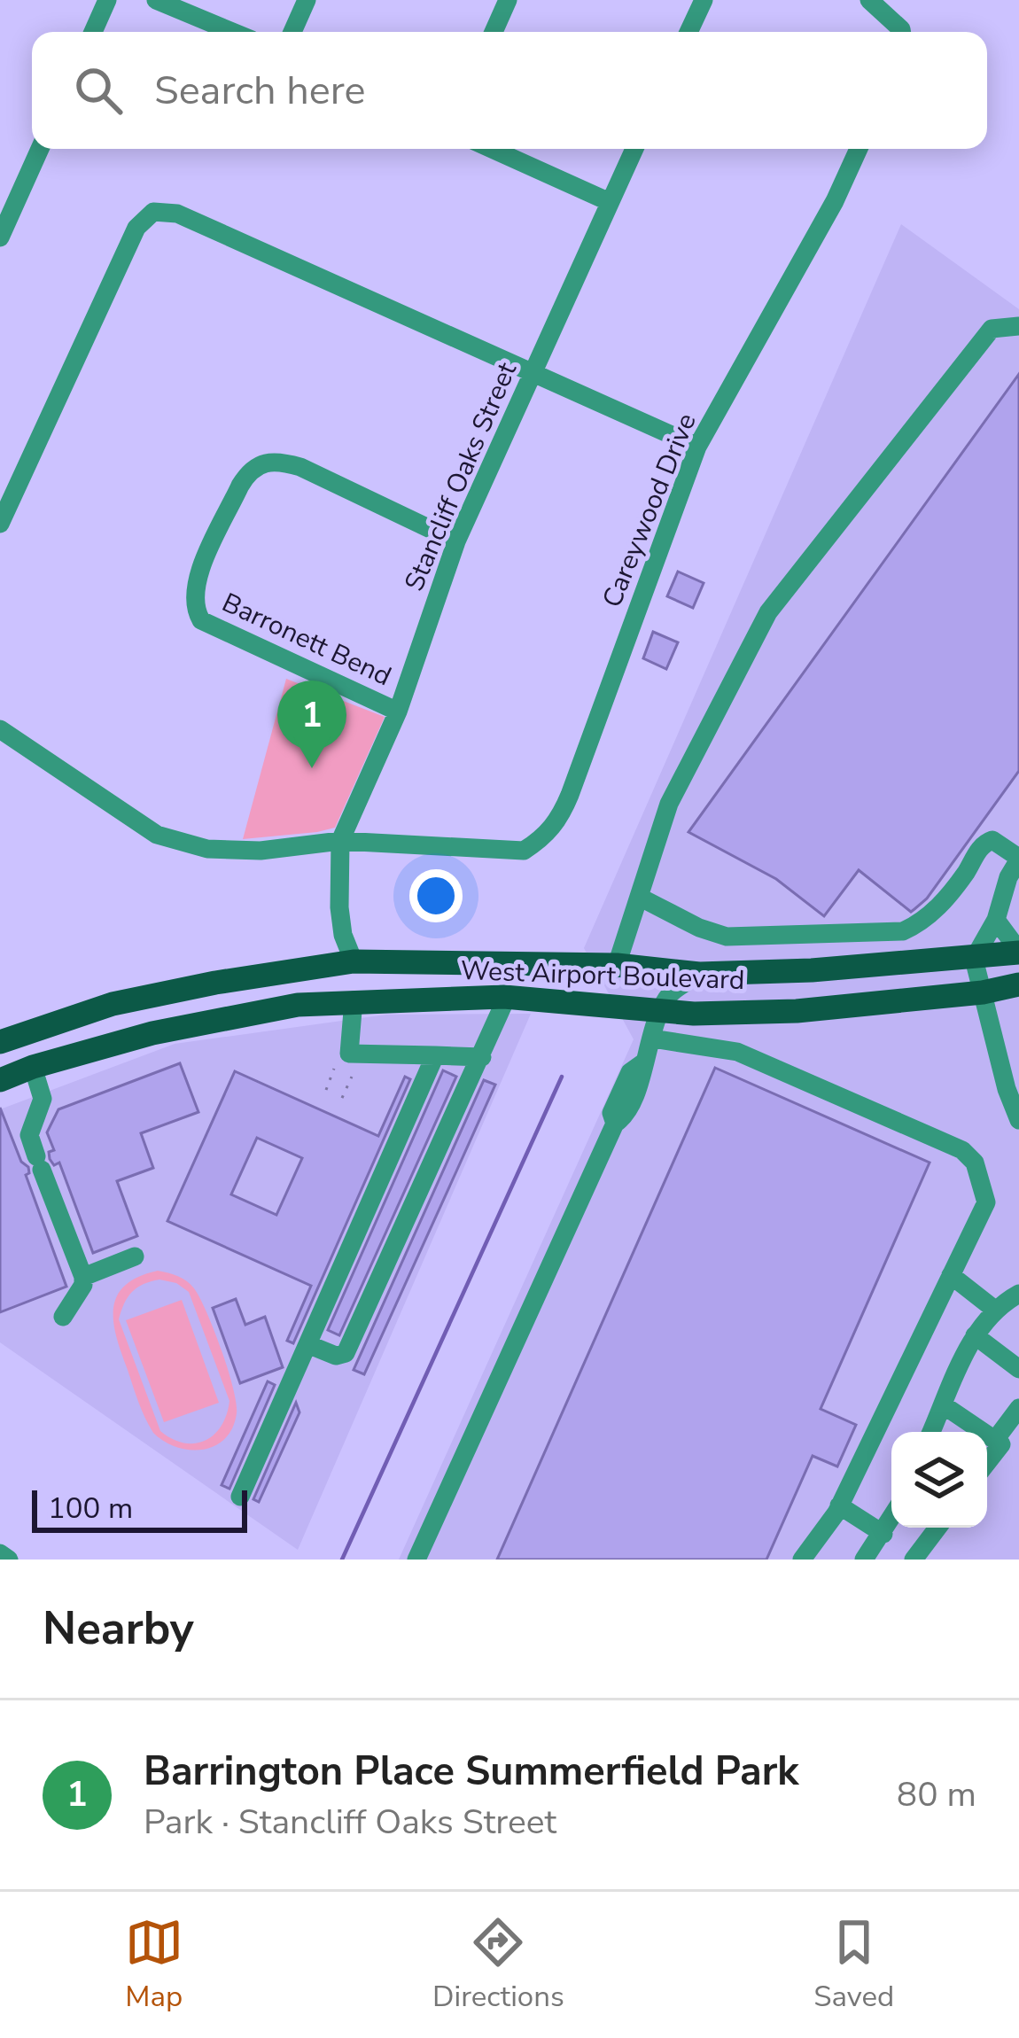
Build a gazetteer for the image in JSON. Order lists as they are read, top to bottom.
{
  "streets": {
    "main road": ["West Airport Boulevard"],
    "street": ["Stancliff Oaks Street", "Careywood Drive", "Barronett Bend"]
  },
  "crossings": [
    ["Stancliff Oaks Street", "Careywood Drive"],
    ["Stancliff Oaks Street", "Barronett Bend"],
    ["Stancliff Oaks Street", "West Airport Boulevard"]
  ],
  "scale_bar": "100 m",
  "page": {
    "search": "Search here",
    "pins": "1",
    "scale": "100 m",
    "heading": "Nearby",
    "list": [
      {
        "mark": "1",
        "name": "Barrington Place Summerfield Park",
        "note": "Park · Stancliff Oaks Street",
        "value": "80 m"
      }
    ],
    "nav": ["Map", "Directions", "Saved"]
  }
}
